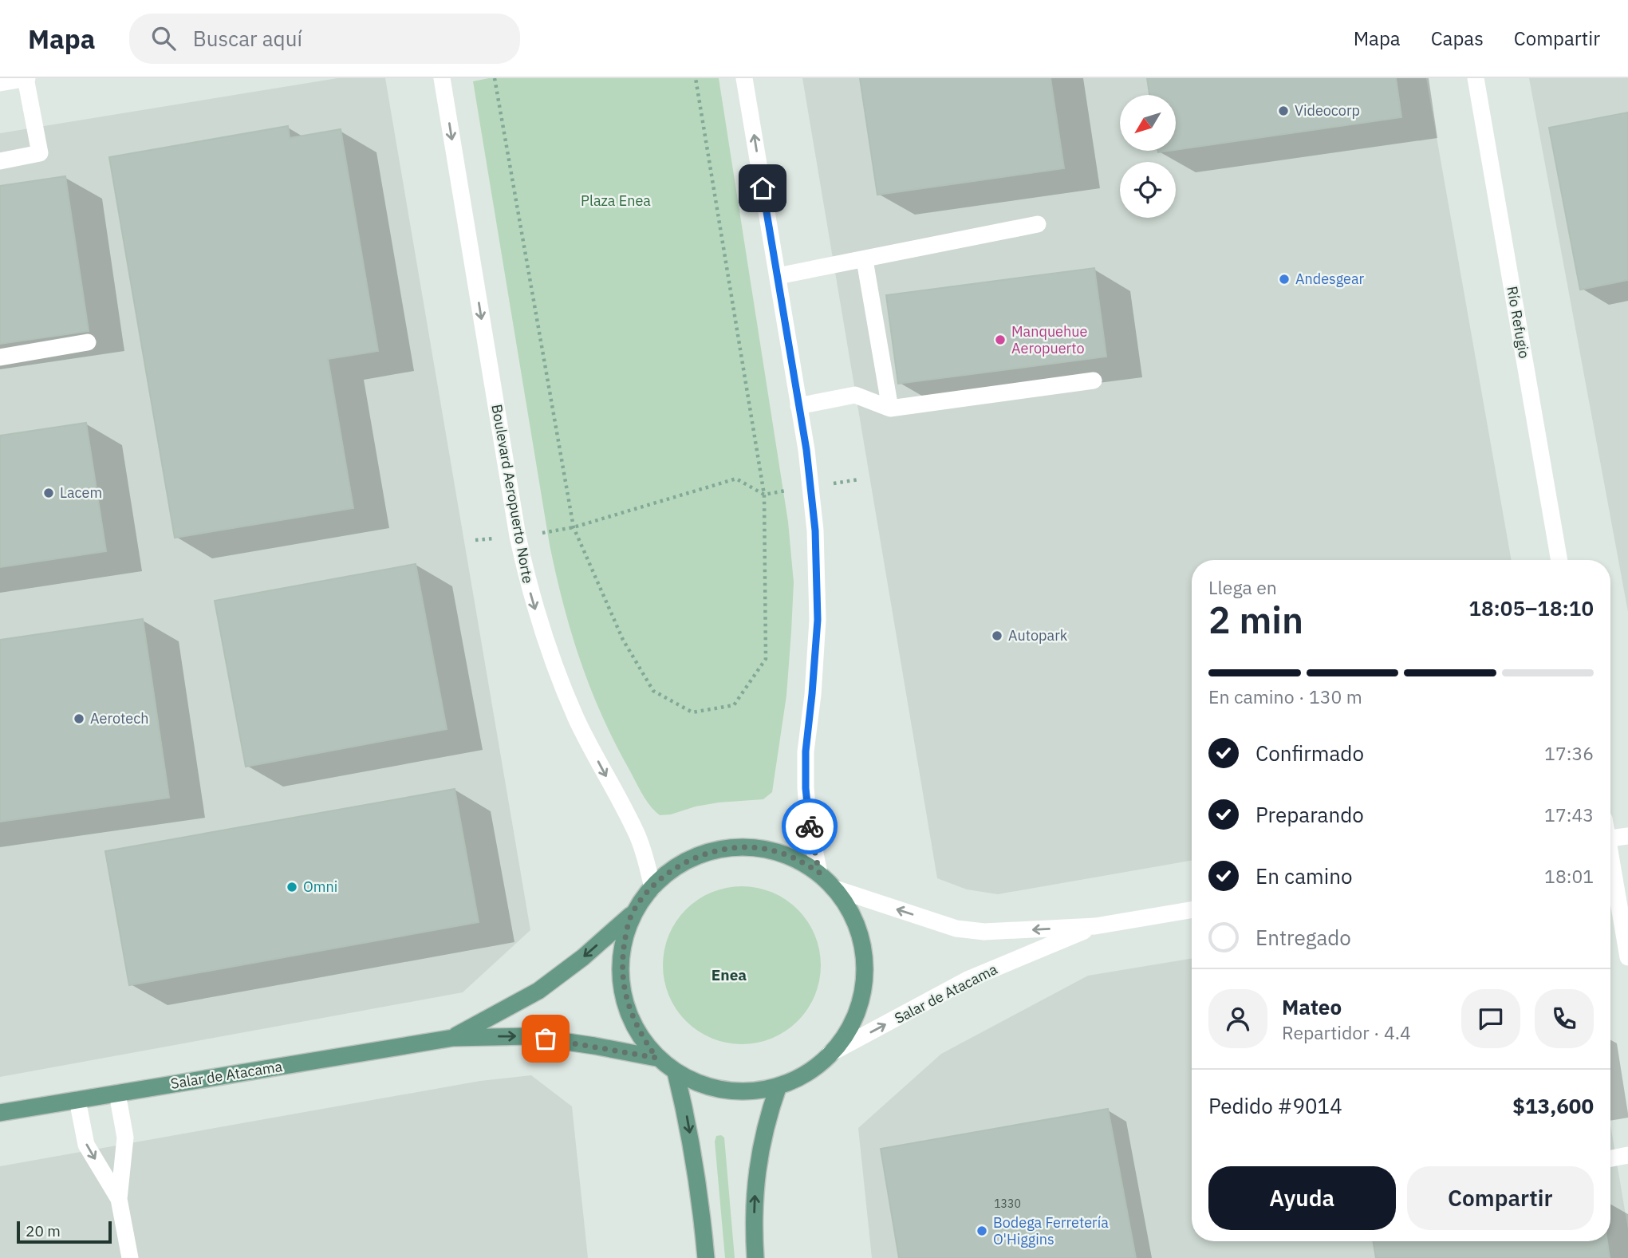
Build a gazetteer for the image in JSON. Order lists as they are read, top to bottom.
{
  "streets": {
    "main road": ["Salar de Atacama"],
    "street": ["Río Refugio", "Boulevard Aeropuerto Norte"]
  },
  "one_way": ["Boulevard Aeropuerto Norte"],
  "districts": ["Enea"],
  "parks": ["Plaza Enea"],
  "places": [
    "Videocorp",
    "Andesgear",
    "Manquehue Aeropuerto",
    "Lacem",
    "Autopark",
    "Aerotech",
    "Omni",
    "Bodega Ferretería O'Higgins"
  ],
  "house_numbers": ["1330"],
  "scale_bar": "20 m",
  "north": "bottom left",
  "page": {
    "header": "Mapa",
    "search": "Buscar aquí",
    "nav": ["Mapa", "Capas", "Compartir"],
    "heading": ["2 min", "Llega en", "18:05–18:10"],
    "panel": [
      "Mateo",
      "Repartidor · 4.4",
      "Pedido #9014",
      "$13,600"
    ],
    "bar": "En camino · 130 m",
    "list": [
      ["Confirmado", "17:36"],
      ["Preparando", "17:43"],
      ["En camino", "18:01"],
      "Entregado"
    ],
    "buttons": ["Ayuda", "Compartir"],
    "scale": "20 m"
  }
}
